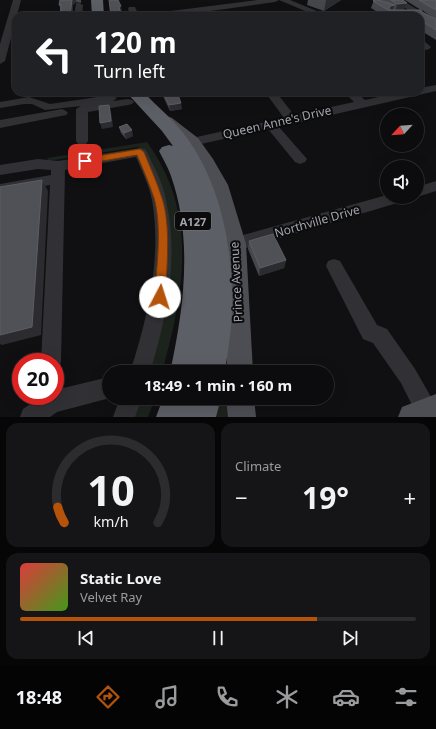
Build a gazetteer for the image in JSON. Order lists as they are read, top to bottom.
{
  "streets": {
    "highway": ["A127", "Prince Avenue"],
    "street": ["Queen Anne's Drive", "Northville Drive"]
  },
  "crossings": [
    ["Queen Anne's Drive", "Prince Avenue"],
    ["Northville Drive", "Prince Avenue"]
  ],
  "north": "bottom left",
  "page": {
    "turn": ["120 m", "Turn left"],
    "limit": "20",
    "trip": "18:49 · 1 min · 160 m",
    "tile": "Climate",
    "heat": ["−", "19°", "+"],
    "song": ["Static Love", "Velvet Ray"],
    "tabs": "18:48",
    "gauge": ["10", "km/h"]
  }
}
